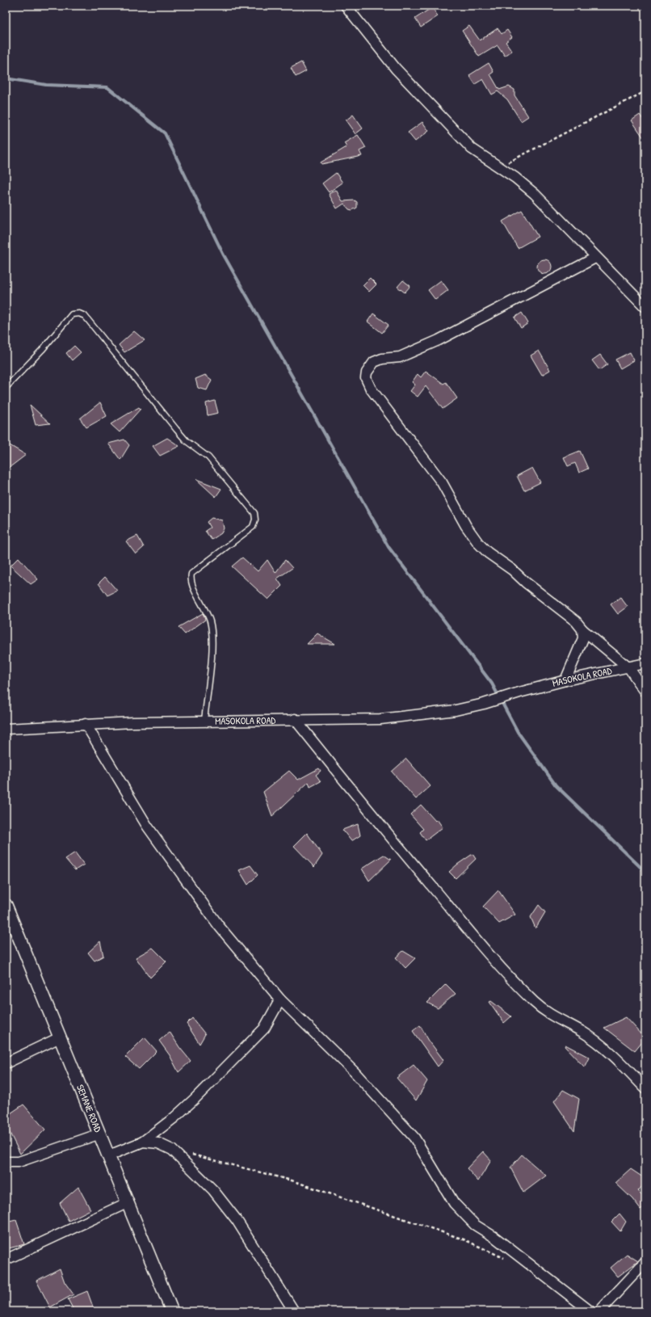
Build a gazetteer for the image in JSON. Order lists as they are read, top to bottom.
{
  "streets": {
    "street": ["MASOKOLA ROAD", "SEMANE ROAD"]
  }
}
